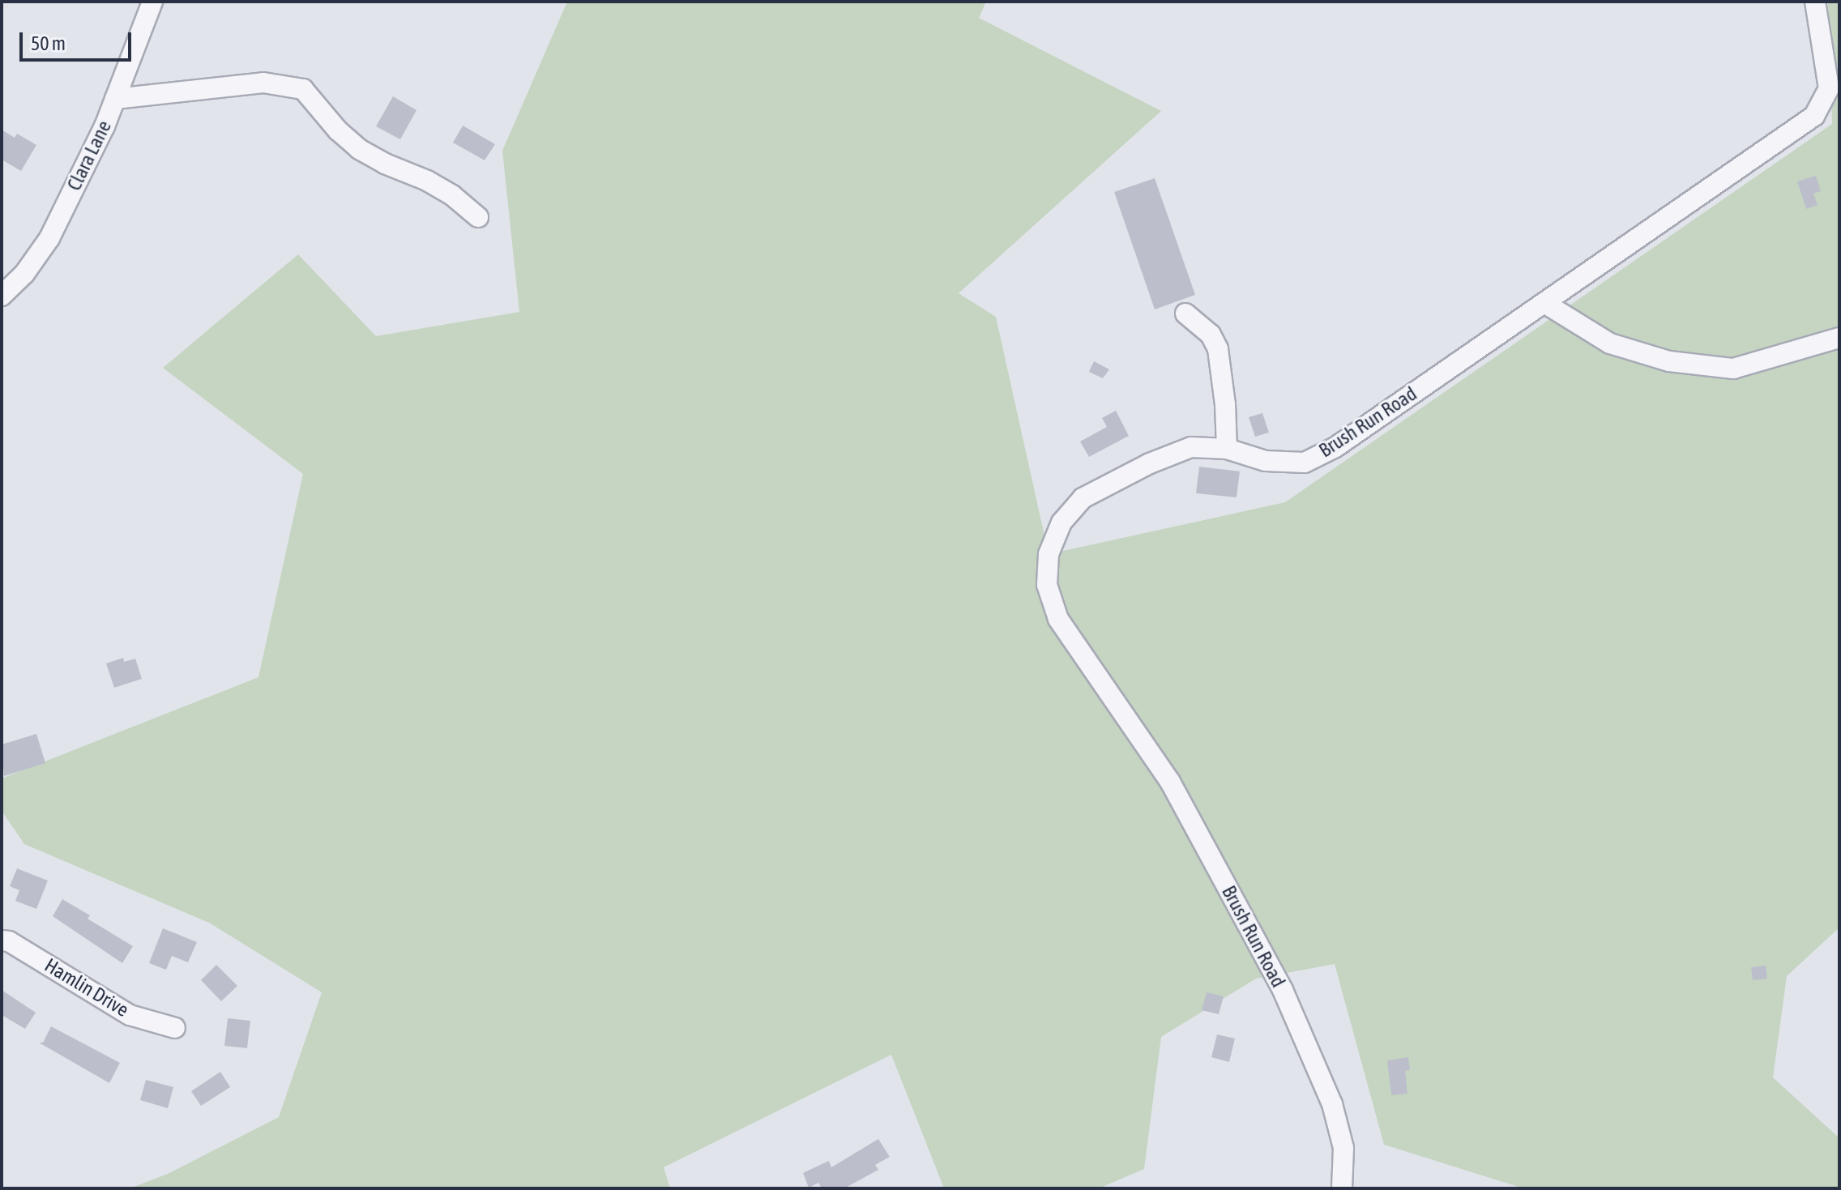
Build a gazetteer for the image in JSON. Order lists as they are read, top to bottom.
{
  "streets": {
    "street": ["Clara Lane", "Brush Run Road", "Hamlin Drive"]
  },
  "scale_bar": "50 m"
}
